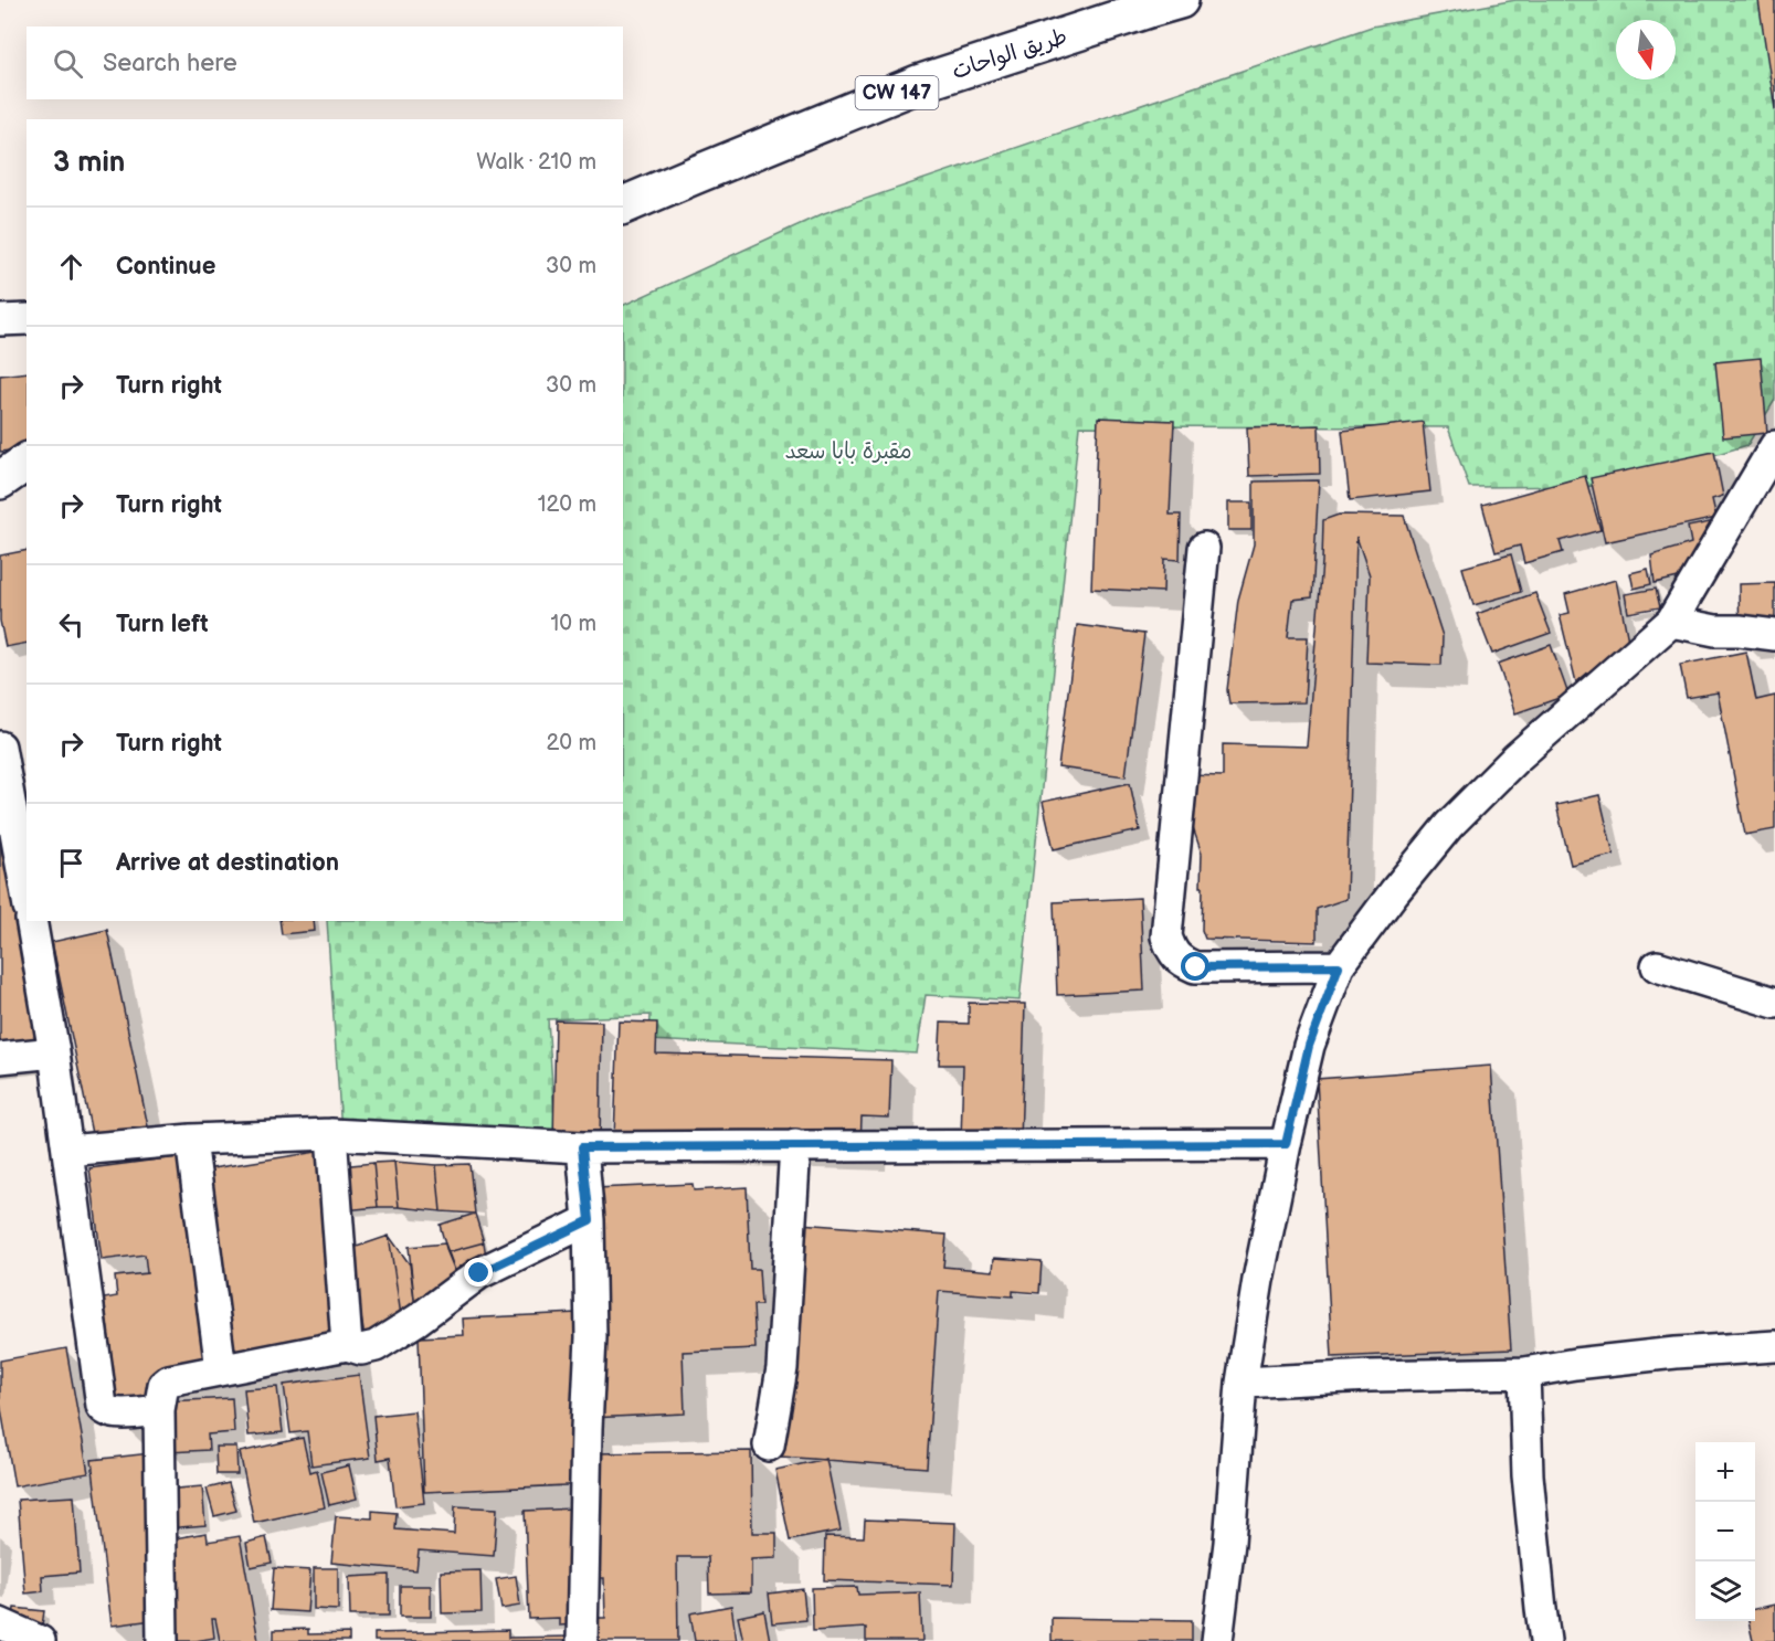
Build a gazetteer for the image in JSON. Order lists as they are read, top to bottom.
{
  "streets": {
    "main road": ["طريق الواحات", "CW 147"]
  },
  "parks": ["مقبرة بابا سعد"],
  "north": "bottom",
  "page": {
    "search": "Search here",
    "heading": ["3 min", "Walk · 210 m"],
    "list": [
      ["Continue", "30 m"],
      ["Turn right", "30 m"],
      ["Turn right", "120 m"],
      ["Turn left", "10 m"],
      ["Turn right", "20 m"],
      "Arrive at destination"
    ],
    "map_buttons": ["+", "−"]
  }
}
